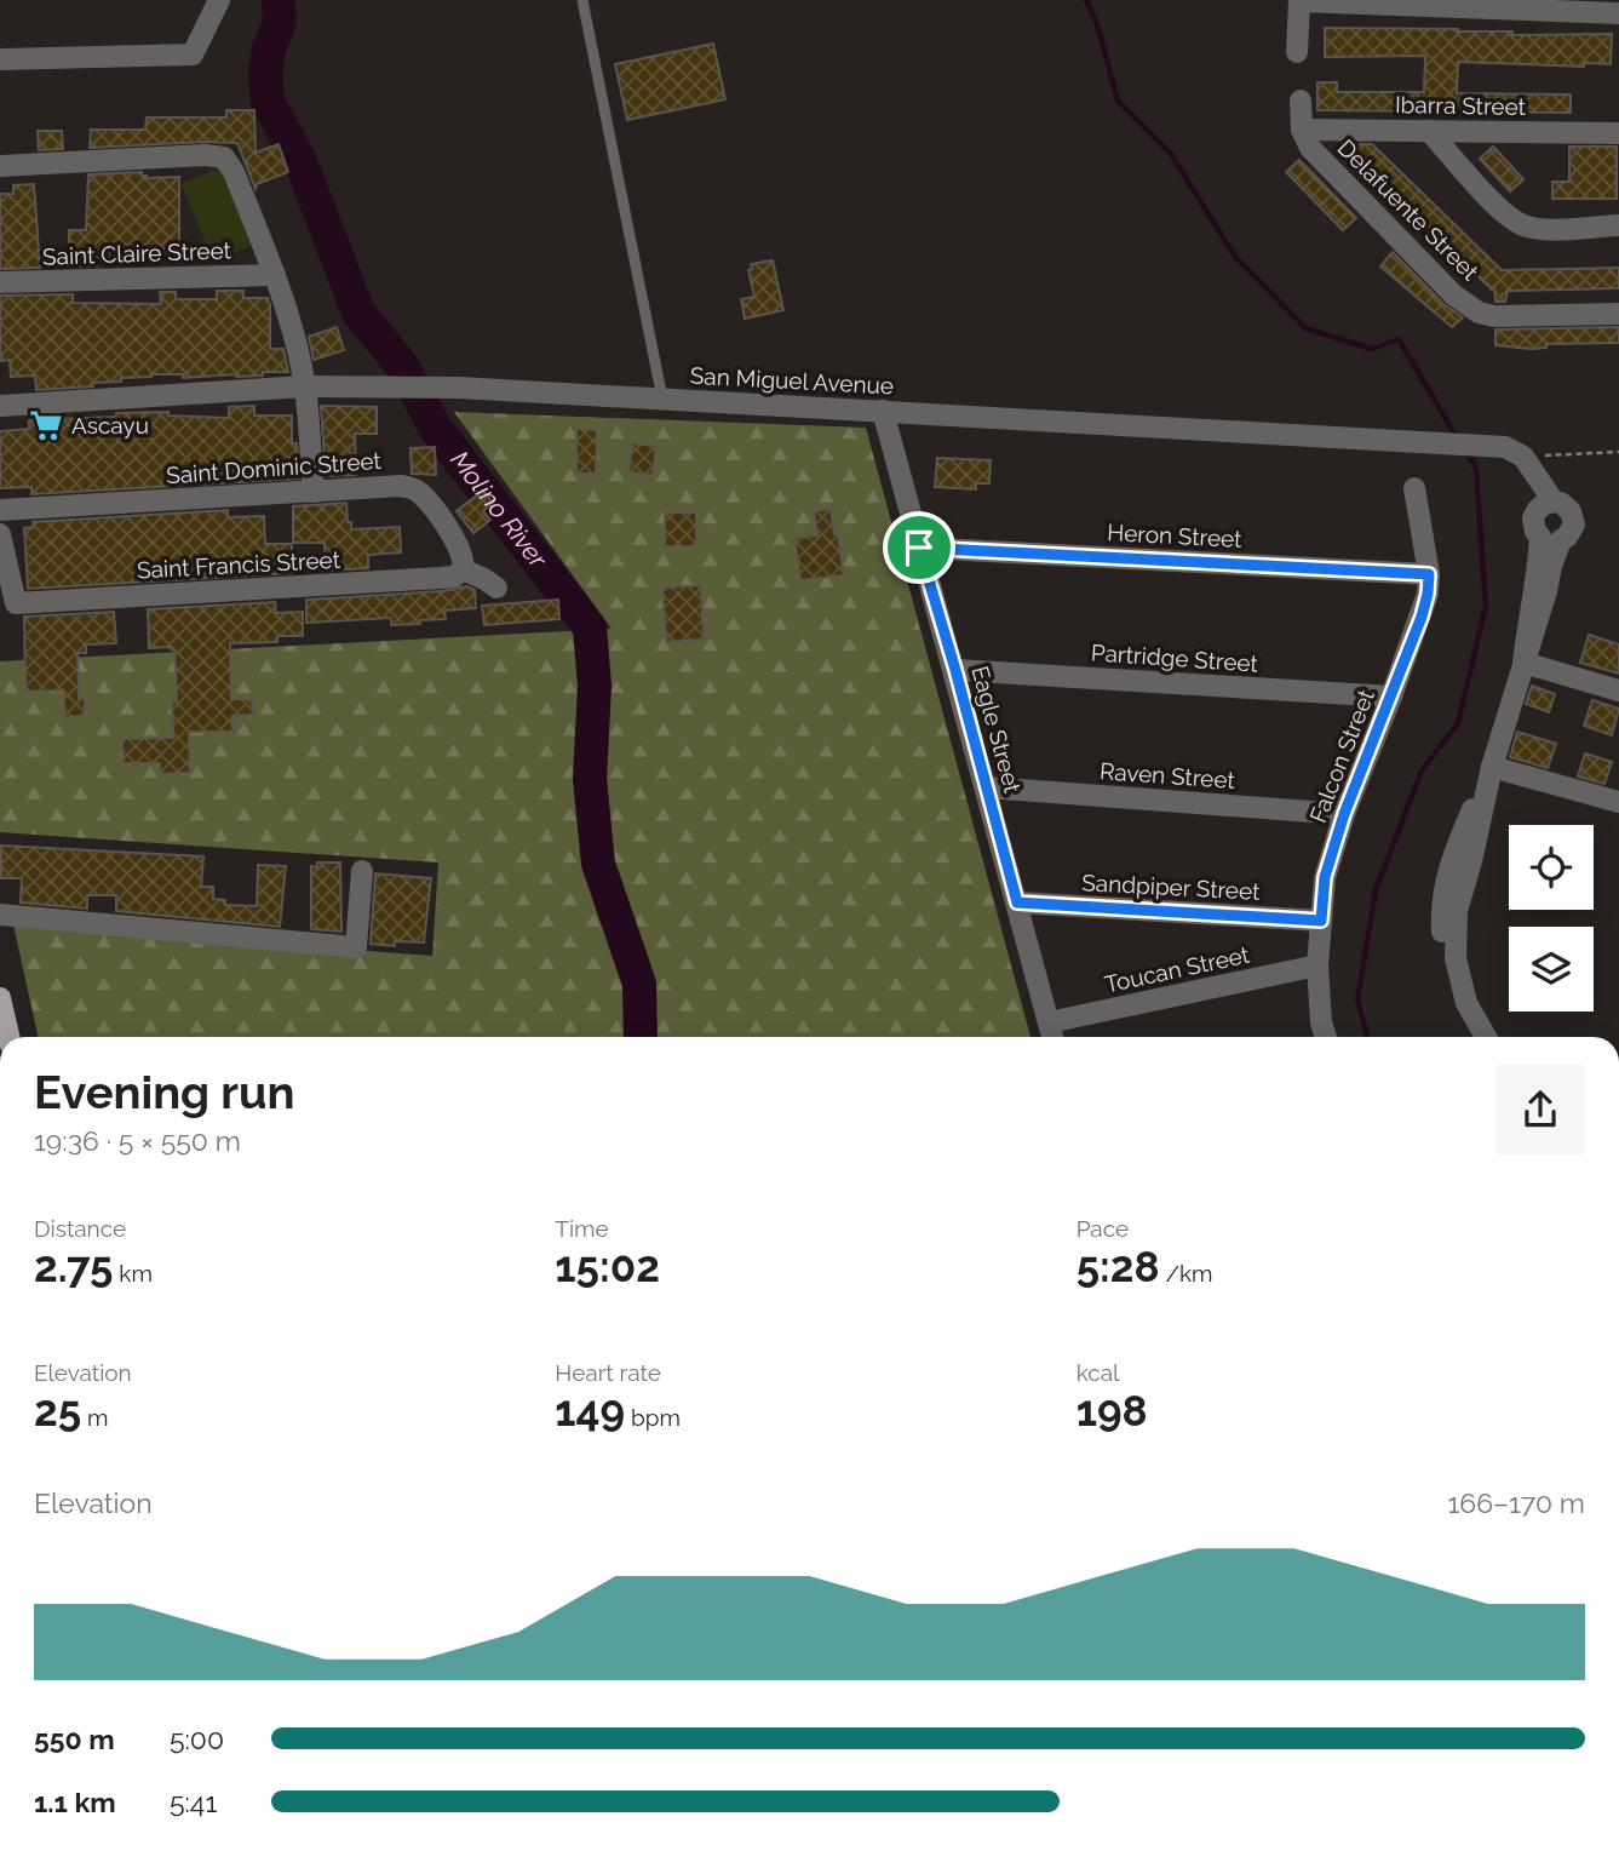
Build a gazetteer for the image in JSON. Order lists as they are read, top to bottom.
{
  "streets": {
    "street": [
      "Ibarra Street",
      "Delafuente Street",
      "Saint Claire Street",
      "San Miguel Avenue",
      "Saint Dominic Street",
      "Heron Street",
      "Saint Francis Street",
      "Partridge Street",
      "Eagle Street",
      "Falcon Street",
      "Raven Street",
      "Sandpiper Street",
      "Toucan Street"
    ]
  },
  "crossings": [
    ["Ibarra Street", "Delafuente Street"],
    ["San Miguel Avenue", "Eagle Street"],
    ["Saint Dominic Street", "Saint Francis Street"],
    ["Heron Street", "Eagle Street"],
    ["Heron Street", "Falcon Street"],
    ["Partridge Street", "Eagle Street"],
    ["Partridge Street", "Falcon Street"],
    ["Eagle Street", "Raven Street"],
    ["Eagle Street", "Sandpiper Street"],
    ["Eagle Street", "Toucan Street"],
    ["Falcon Street", "Raven Street"],
    ["Falcon Street", "Sandpiper Street"],
    ["Falcon Street", "Toucan Street"]
  ],
  "water": ["Molino River"],
  "places": {
    "supermarket": ["Ascayu"]
  },
  "page": {
    "heading": ["Evening run", "19:36 · 5 × 550 m"],
    "stats": [
      ["Distance", "2.75 km"],
      ["Time", "15:02"],
      ["Pace", "5:28 /km"],
      ["Elevation", "25 m"],
      ["Heart rate", "149 bpm"],
      ["kcal", "198"]
    ],
    "chart": ["Elevation", "166–170 m"],
    "list": [
      {
        "name": "550 m",
        "note": "5:00"
      },
      {
        "name": "1.1 km",
        "note": "5:41"
      }
    ]
  }
}
